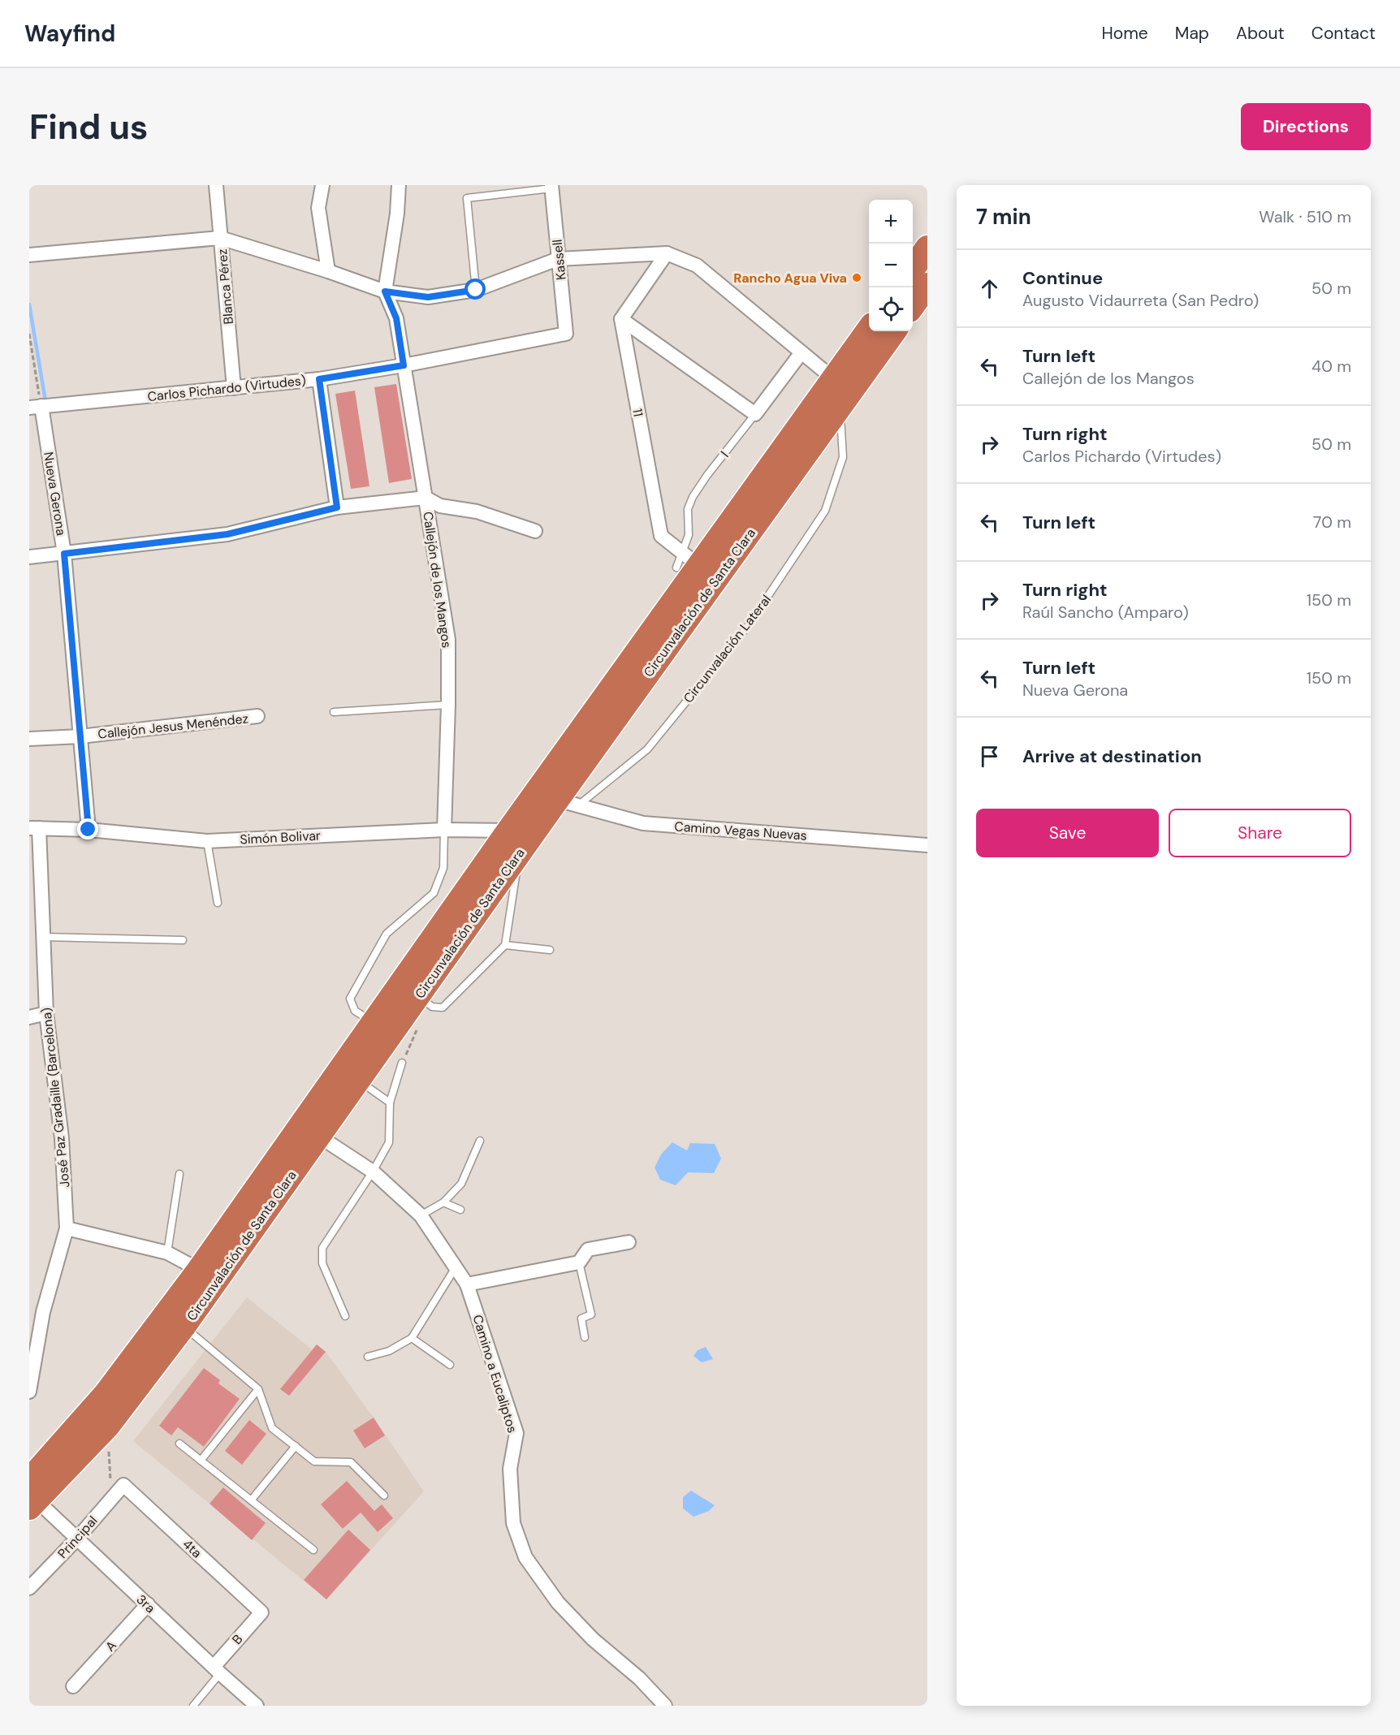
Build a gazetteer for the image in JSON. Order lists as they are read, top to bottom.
{
  "streets": {
    "highway": ["Circunvalación de Santa Clara"],
    "street": [
      "Kassell",
      "Blanca Pérez",
      "Carlos Pichardo (Virtudes)",
      "11",
      "I",
      "Nueva Gerona",
      "Callejón de los Mangos",
      "Callejón Jesus Menéndez",
      "Camino Vegas Nuevas",
      "Simón Bolivar",
      "José Paz Gradaille (Barcelona)",
      "Camino a Eucaliptos",
      "Principal",
      "4ta",
      "3ra",
      "B",
      "A"
    ],
    "lane": ["Circunvalación Lateral"]
  },
  "crossings": [
    ["Kassell", "Carlos Pichardo (Virtudes)"],
    ["Blanca Pérez", "Carlos Pichardo (Virtudes)"],
    ["Carlos Pichardo (Virtudes)", "Nueva Gerona"],
    ["Carlos Pichardo (Virtudes)", "Callejón de los Mangos"],
    ["11", "I"],
    ["11", "Circunvalación de Santa Clara"],
    ["I", "Circunvalación de Santa Clara"],
    ["Nueva Gerona", "Callejón Jesus Menéndez"],
    ["Nueva Gerona", "Simón Bolivar"],
    ["Callejón de los Mangos", "Circunvalación de Santa Clara"],
    ["Callejón de los Mangos", "Simón Bolivar"],
    ["Circunvalación de Santa Clara", "Circunvalación Lateral"],
    ["Circunvalación de Santa Clara", "Camino Vegas Nuevas"],
    ["Circunvalación de Santa Clara", "Simón Bolivar"],
    ["Circunvalación de Santa Clara", "Camino a Eucaliptos"],
    ["Circunvalación de Santa Clara", "3ra"],
    ["Circunvalación Lateral", "Camino Vegas Nuevas"],
    ["Simón Bolivar", "José Paz Gradaille (Barcelona)"],
    ["Principal", "4ta"],
    ["Principal", "3ra"],
    ["4ta", "B"],
    ["3ra", "B"],
    ["3ra", "A"]
  ],
  "places": ["Rancho Agua Viva"],
  "page": {
    "header": "Wayfind",
    "nav": [
      "Home",
      "Map",
      "About",
      "Contact"
    ],
    "buttons": [
      "Directions",
      ["Save", "Share"]
    ],
    "title": "Find us",
    "heading": ["7 min", "Walk · 510 m"],
    "map_buttons": ["+", "−"],
    "list": [
      ["Continue", "Augusto Vidaurreta (San Pedro)", "50 m"],
      ["Turn left", "Callejón de los Mangos", "40 m"],
      ["Turn right", "Carlos Pichardo (Virtudes)", "50 m"],
      ["Turn left", "70 m"],
      ["Turn right", "Raúl Sancho (Amparo)", "150 m"],
      ["Turn left", "Nueva Gerona", "150 m"],
      "Arrive at destination"
    ]
  }
}
